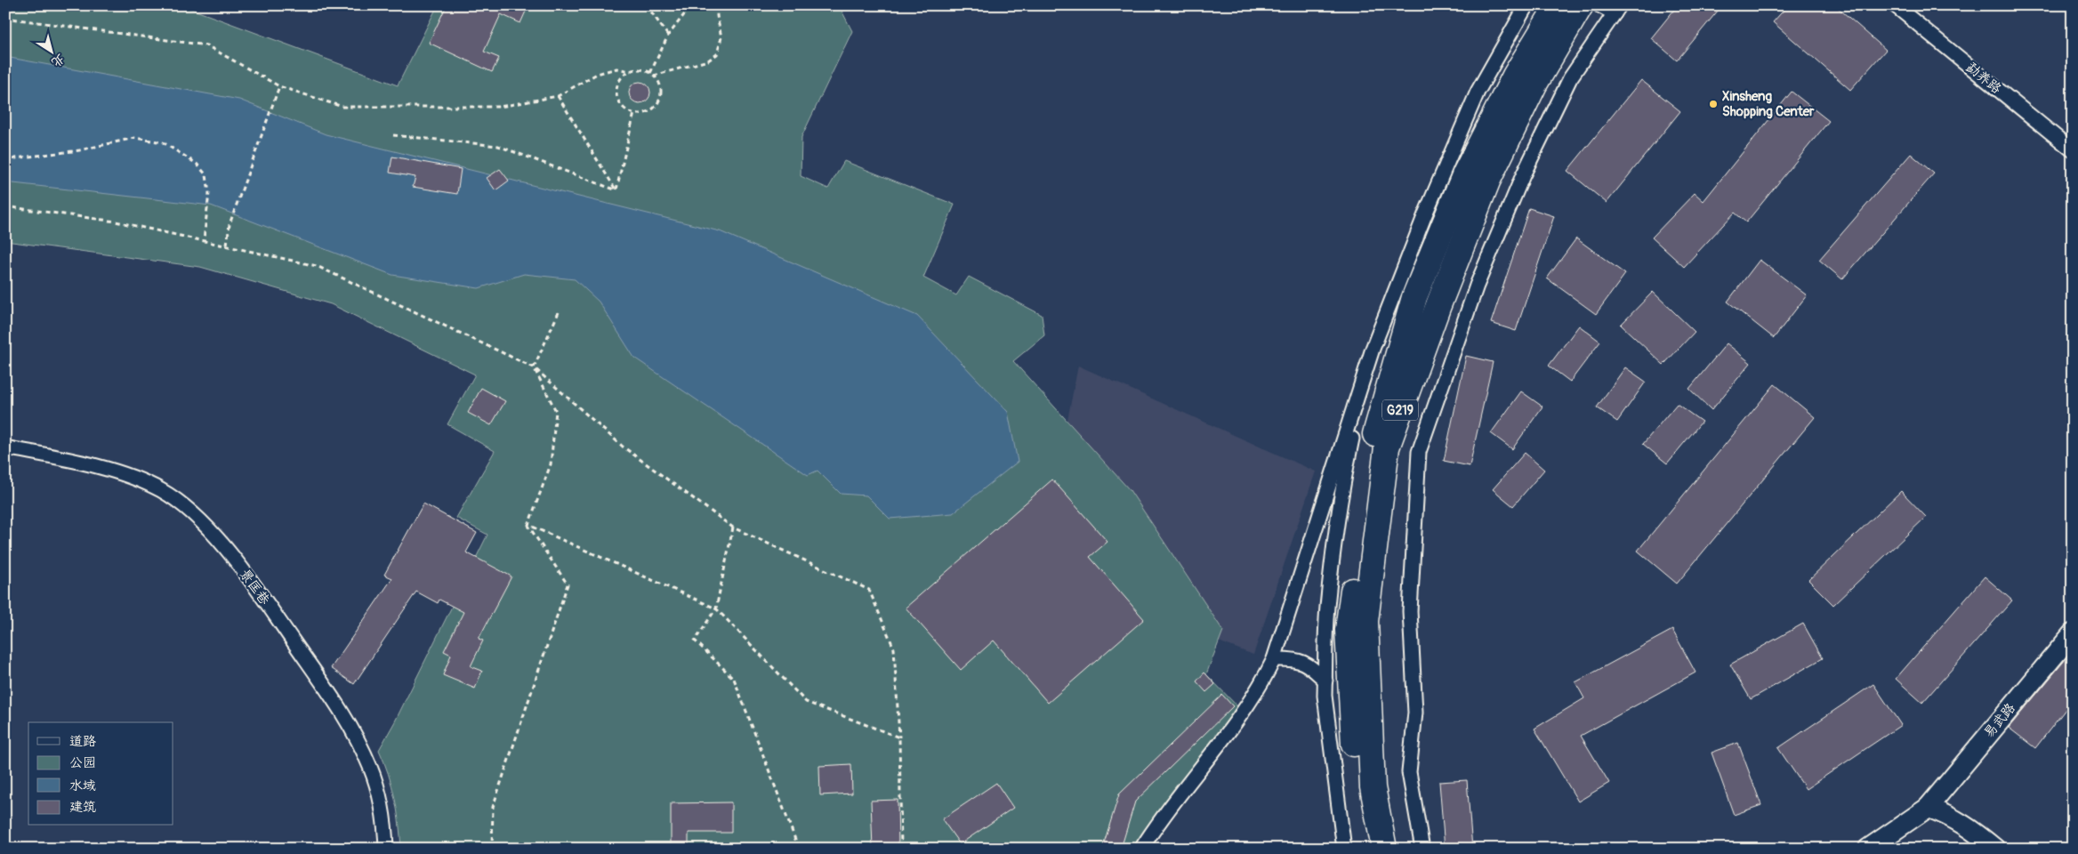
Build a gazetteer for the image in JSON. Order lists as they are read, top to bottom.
{
  "streets": {
    "highway": ["G219"],
    "street": ["勐养路", "景匡巷", "易武路"]
  },
  "places": ["Xinsheng Shopping Center"],
  "legend": [
    "道路",
    "公园",
    "水域",
    "建筑"
  ],
  "north": "bottom right"
}
